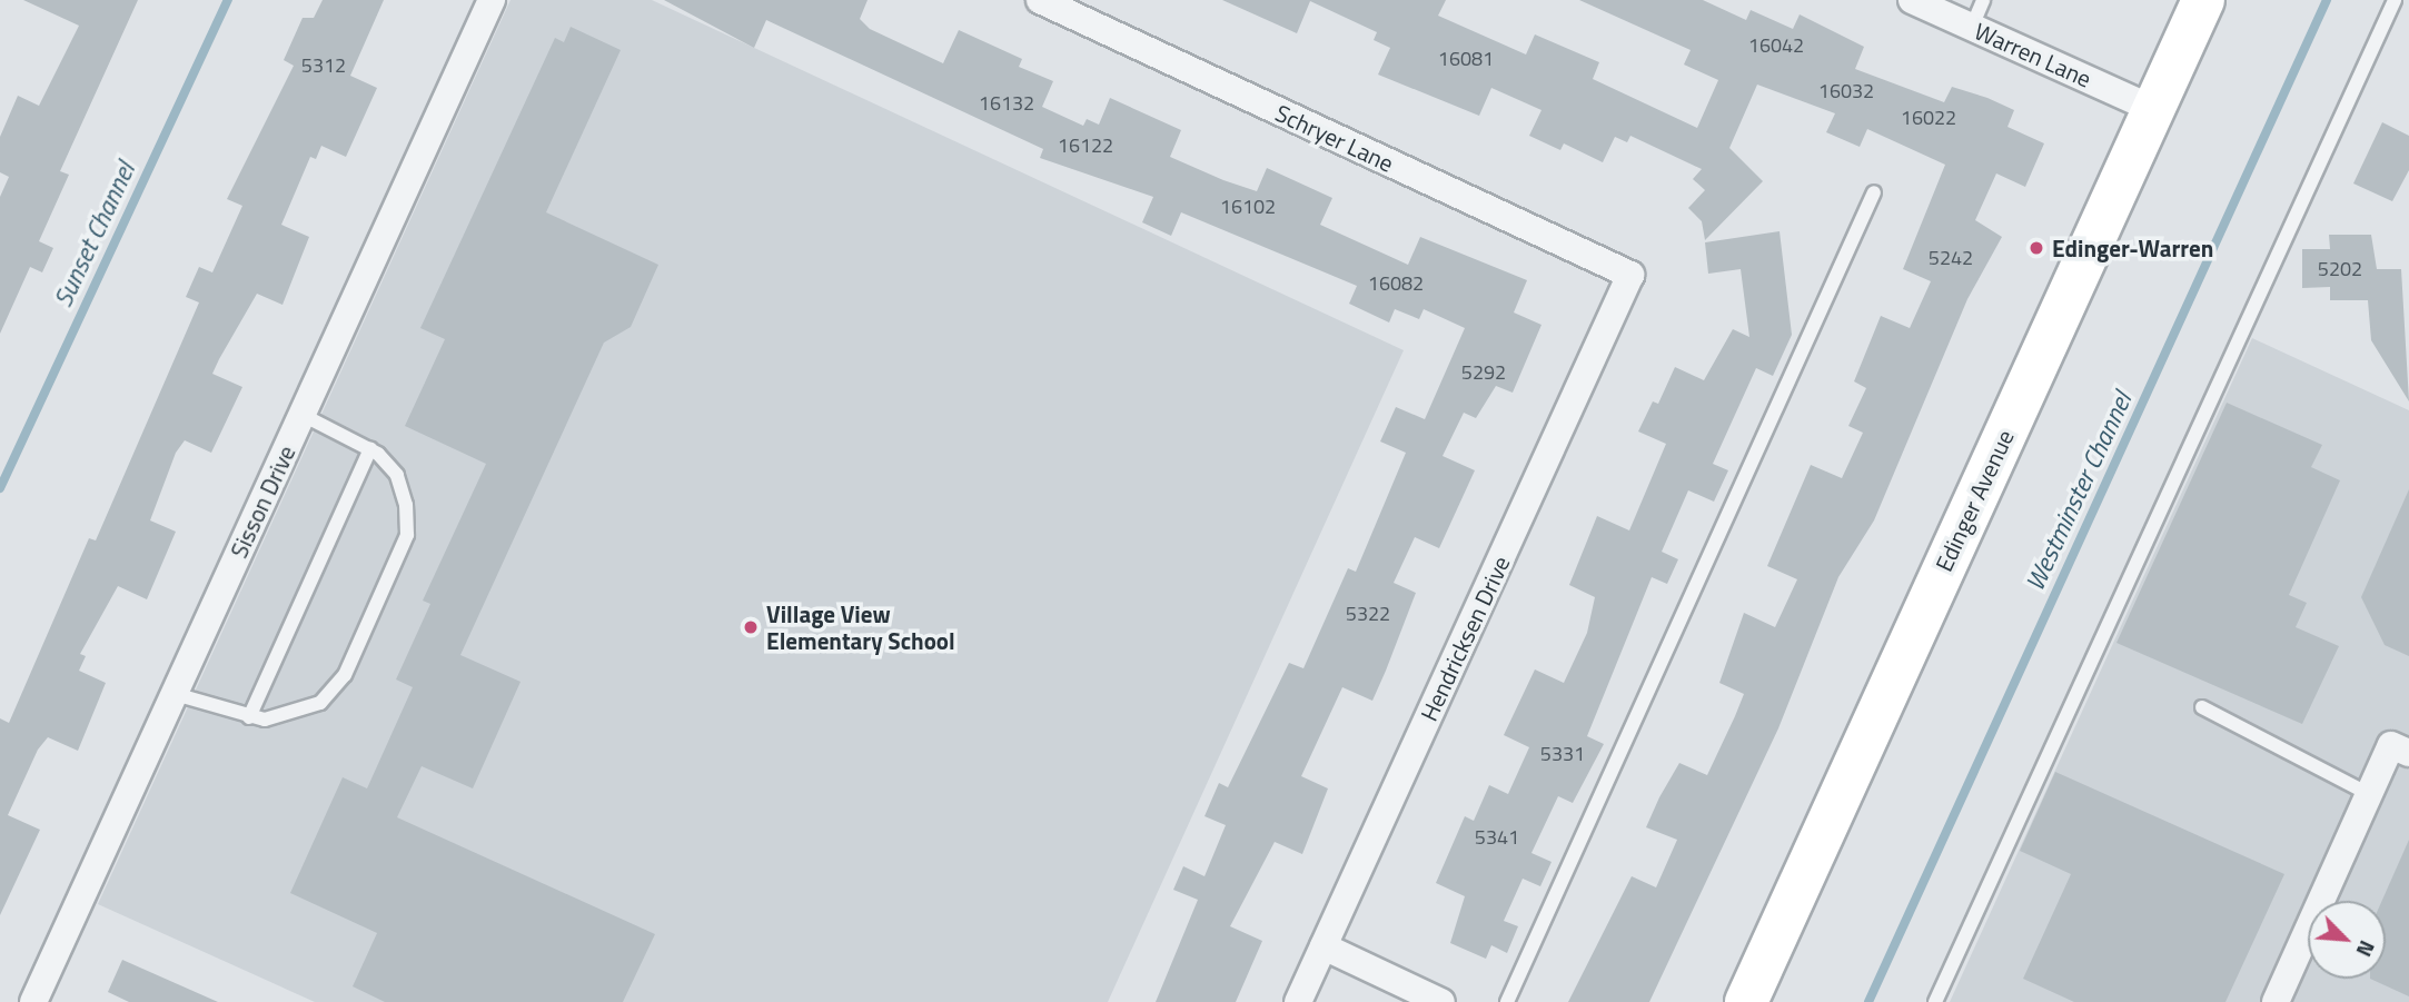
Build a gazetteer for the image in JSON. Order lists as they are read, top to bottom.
{
  "streets": {
    "main road": ["Edinger Avenue"],
    "street": [
      "Warren Lane",
      "Schryer Lane",
      "Sisson Drive",
      "Hendricksen Drive"
    ]
  },
  "crossings": [
    ["Warren Lane", "Edinger Avenue"],
    ["Schryer Lane", "Hendricksen Drive"]
  ],
  "water": ["Sunset Channel", "Westminster Channel"],
  "places": ["Edinger-Warren", "Village View Elementary School"],
  "house_numbers": [
    "16042",
    "16081",
    "5312",
    "16032",
    "16132",
    "16022",
    "16122",
    "16102",
    "5242",
    "5202",
    "16082",
    "5292",
    "5322",
    "5331",
    "5341"
  ],
  "north": "bottom right"
}
